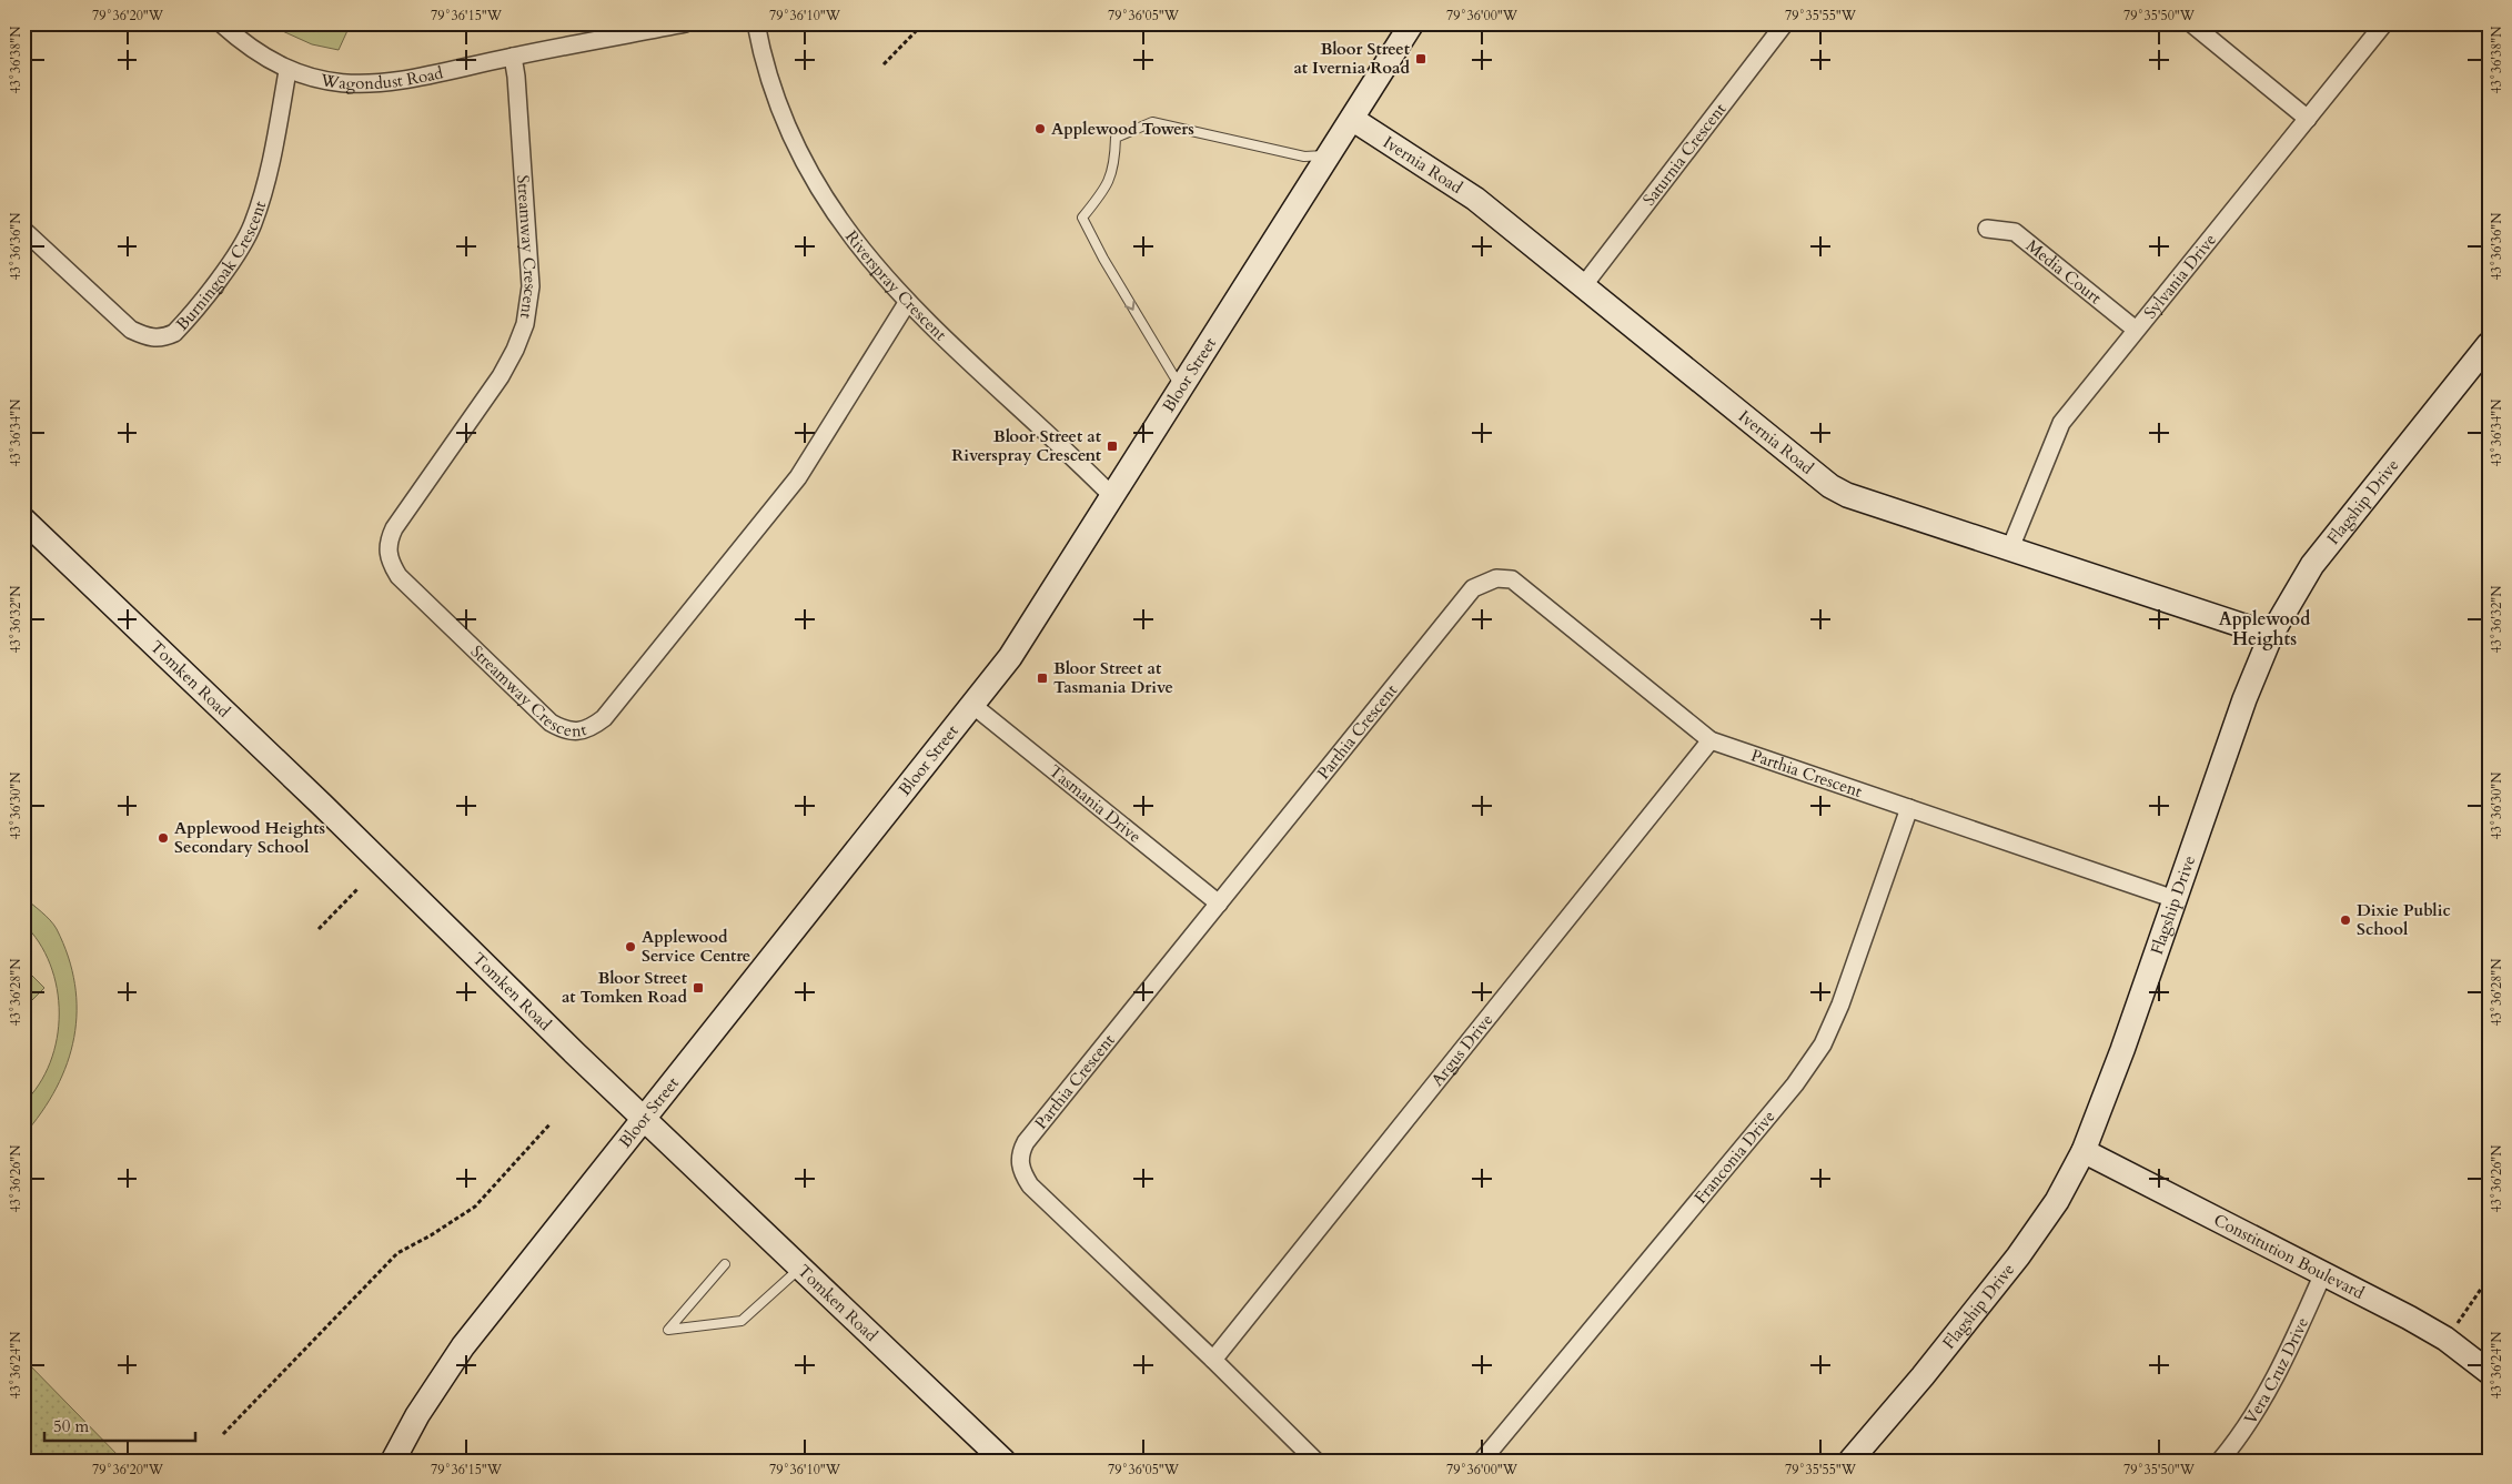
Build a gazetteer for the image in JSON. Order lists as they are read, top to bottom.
{
  "streets": {
    "street": [
      "Wagondust Road",
      "Saturnia Crescent",
      "Ivernia Road",
      "Streamway Crescent",
      "Burningoak Crescent",
      "Media Court",
      "Sylvania Drive",
      "Riverspray Crescent",
      "Bloor Street",
      "Flagship Drive",
      "Tomken Road",
      "Parthia Crescent",
      "Tasmania Drive",
      "Argus Drive",
      "Franconia Drive",
      "Constitution Boulevard",
      "Vera Cruz Drive"
    ]
  },
  "crossings": [
    ["Wagondust Road", "Streamway Crescent"],
    ["Wagondust Road", "Burningoak Crescent"],
    ["Saturnia Crescent", "Ivernia Road"],
    ["Ivernia Road", "Sylvania Drive"],
    ["Ivernia Road", "Bloor Street"],
    ["Ivernia Road", "Flagship Drive"],
    ["Streamway Crescent", "Riverspray Crescent"],
    ["Media Court", "Sylvania Drive"],
    ["Riverspray Crescent", "Bloor Street"],
    ["Bloor Street", "Tomken Road"],
    ["Bloor Street", "Tasmania Drive"],
    ["Flagship Drive", "Parthia Crescent"],
    ["Flagship Drive", "Constitution Boulevard"],
    ["Parthia Crescent", "Tasmania Drive"],
    ["Parthia Crescent", "Argus Drive"],
    ["Parthia Crescent", "Franconia Drive"],
    ["Constitution Boulevard", "Vera Cruz Drive"]
  ],
  "districts": ["Applewood Heights"],
  "places": {
    "transit": [
      "Bloor Street at Ivernia Road",
      "Bloor Street at Riverspray Crescent",
      "Bloor Street at Tasmania Drive",
      "Bloor Street at Tomken Road"
    ],
    "other": [
      "Applewood Towers",
      "Applewood Heights Secondary School",
      "Dixie Public School",
      "Applewood Service Centre"
    ]
  },
  "scale_bar": "50 m",
  "coordinates": [
    "79°36'20\"W",
    "79°36'15\"W",
    "79°36'10\"W",
    "79°36'05\"W",
    "79°36'00\"W",
    "79°35'55\"W",
    "79°35'50\"W",
    "43°36'38\"N",
    "43°36'36\"N",
    "43°36'34\"N",
    "43°36'32\"N",
    "43°36'30\"N",
    "43°36'28\"N",
    "43°36'26\"N",
    "43°36'24\"N"
  ]
}
